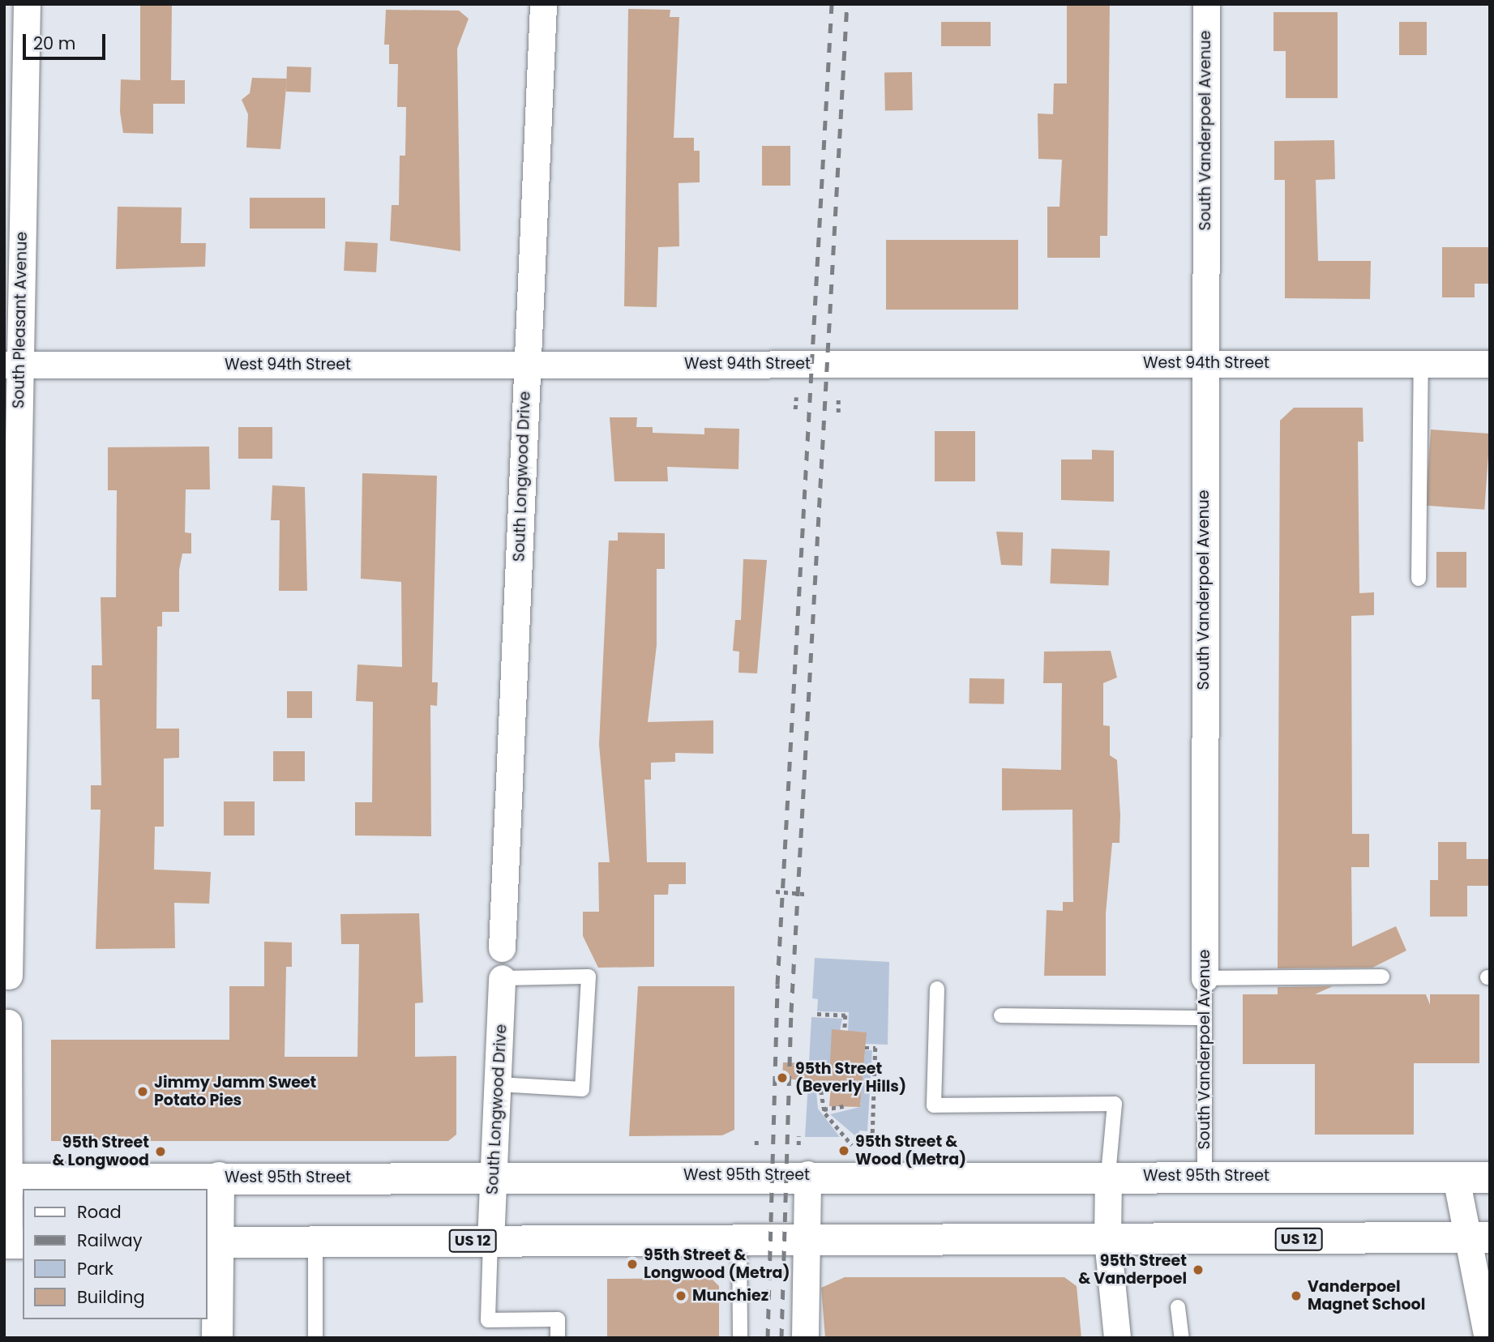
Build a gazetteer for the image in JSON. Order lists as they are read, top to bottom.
{
  "streets": {
    "main road": ["West 95th Street", "US 12"],
    "street": [
      "South Vanderpoel Avenue",
      "South Pleasant Avenue",
      "West 94th Street",
      "South Longwood Drive"
    ]
  },
  "crossings": [
    ["South Vanderpoel Avenue", "West 94th Street"],
    ["South Vanderpoel Avenue", "West 95th Street"],
    ["South Pleasant Avenue", "West 94th Street"],
    ["West 94th Street", "South Longwood Drive"],
    ["South Longwood Drive", "West 95th Street"],
    ["South Longwood Drive", "US 12"]
  ],
  "places": [
    "95th Street (Beverly Hills)",
    "Jimmy Jamm Sweet Potato Pies",
    "95th Street & Wood (Metra)",
    "95th Street & Longwood",
    "95th Street & Longwood (Metra)",
    "95th Street & Vanderpoel",
    "Munchiez",
    "Vanderpoel Magnet School"
  ],
  "legend": [
    "Road",
    "Railway",
    "Park",
    "Building"
  ],
  "scale_bar": "20 m"
}
